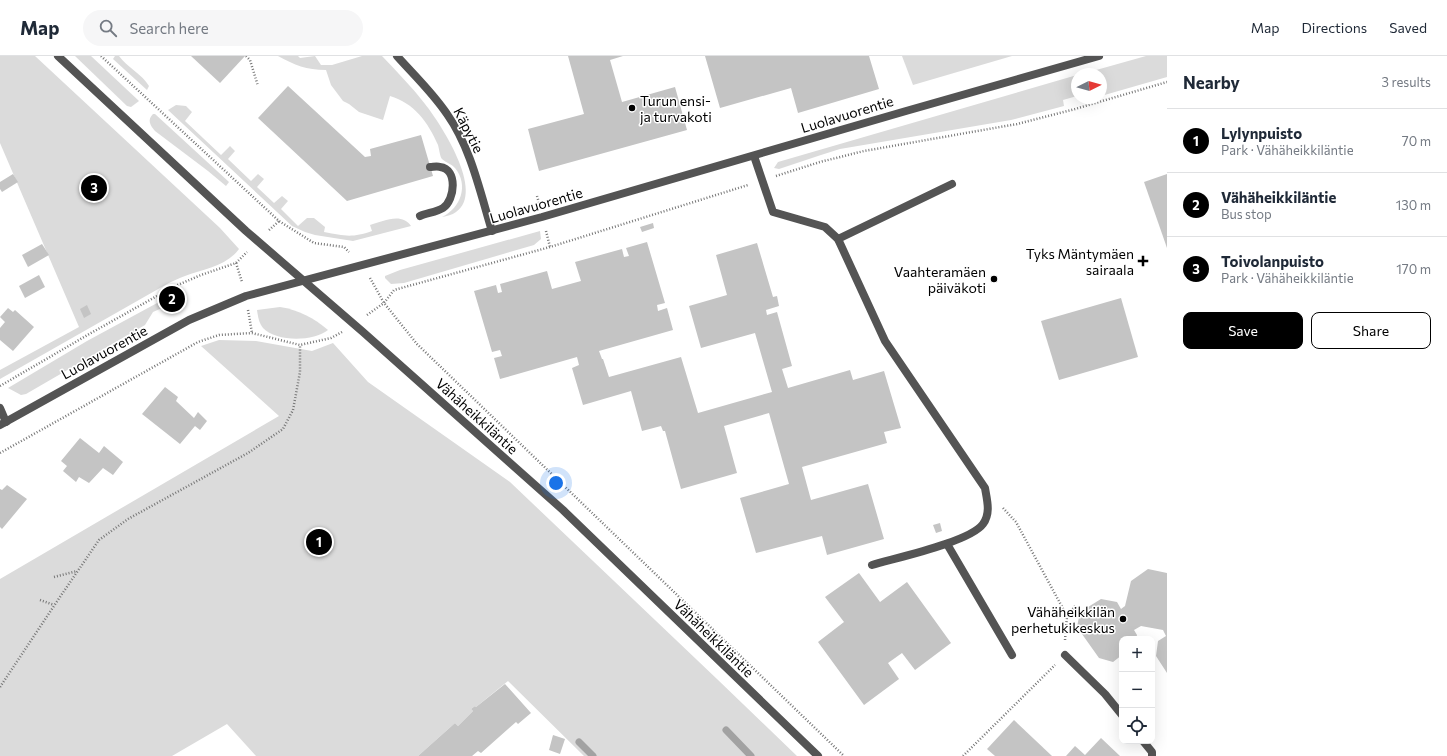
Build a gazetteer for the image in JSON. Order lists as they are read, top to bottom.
{
  "streets": {
    "street": ["Luolavuorentie", "Käpytie", "Vähäheikkiläntie"]
  },
  "crossings": [
    ["Luolavuorentie", "Käpytie"],
    ["Luolavuorentie", "Vähäheikkiläntie"]
  ],
  "places": {
    "other": ["Turun ensi- ja turvakoti", "Vaahteramäen päiväkoti", "Vähäheikkilän perhetukikeskus"],
    "health": ["Tyks Mäntymäen sairaala"]
  },
  "north": "right",
  "page": {
    "header": "Map",
    "search": "Search here",
    "nav": ["Map", "Directions", "Saved"],
    "heading": ["Nearby", "3 results"],
    "list": [
      {
        "mark": "1",
        "name": "Lylynpuisto",
        "note": "Park · Vähäheikkiläntie",
        "value": "70 m"
      },
      {
        "mark": "2",
        "name": "Vähäheikkiläntie",
        "note": "Bus stop",
        "value": "130 m"
      },
      {
        "mark": "3",
        "name": "Toivolanpuisto",
        "note": "Park · Vähäheikkiläntie",
        "value": "170 m"
      }
    ],
    "pins": ["3", "2", "1"],
    "buttons": ["Save", "Share"],
    "map_buttons": ["+", "−"]
  }
}
